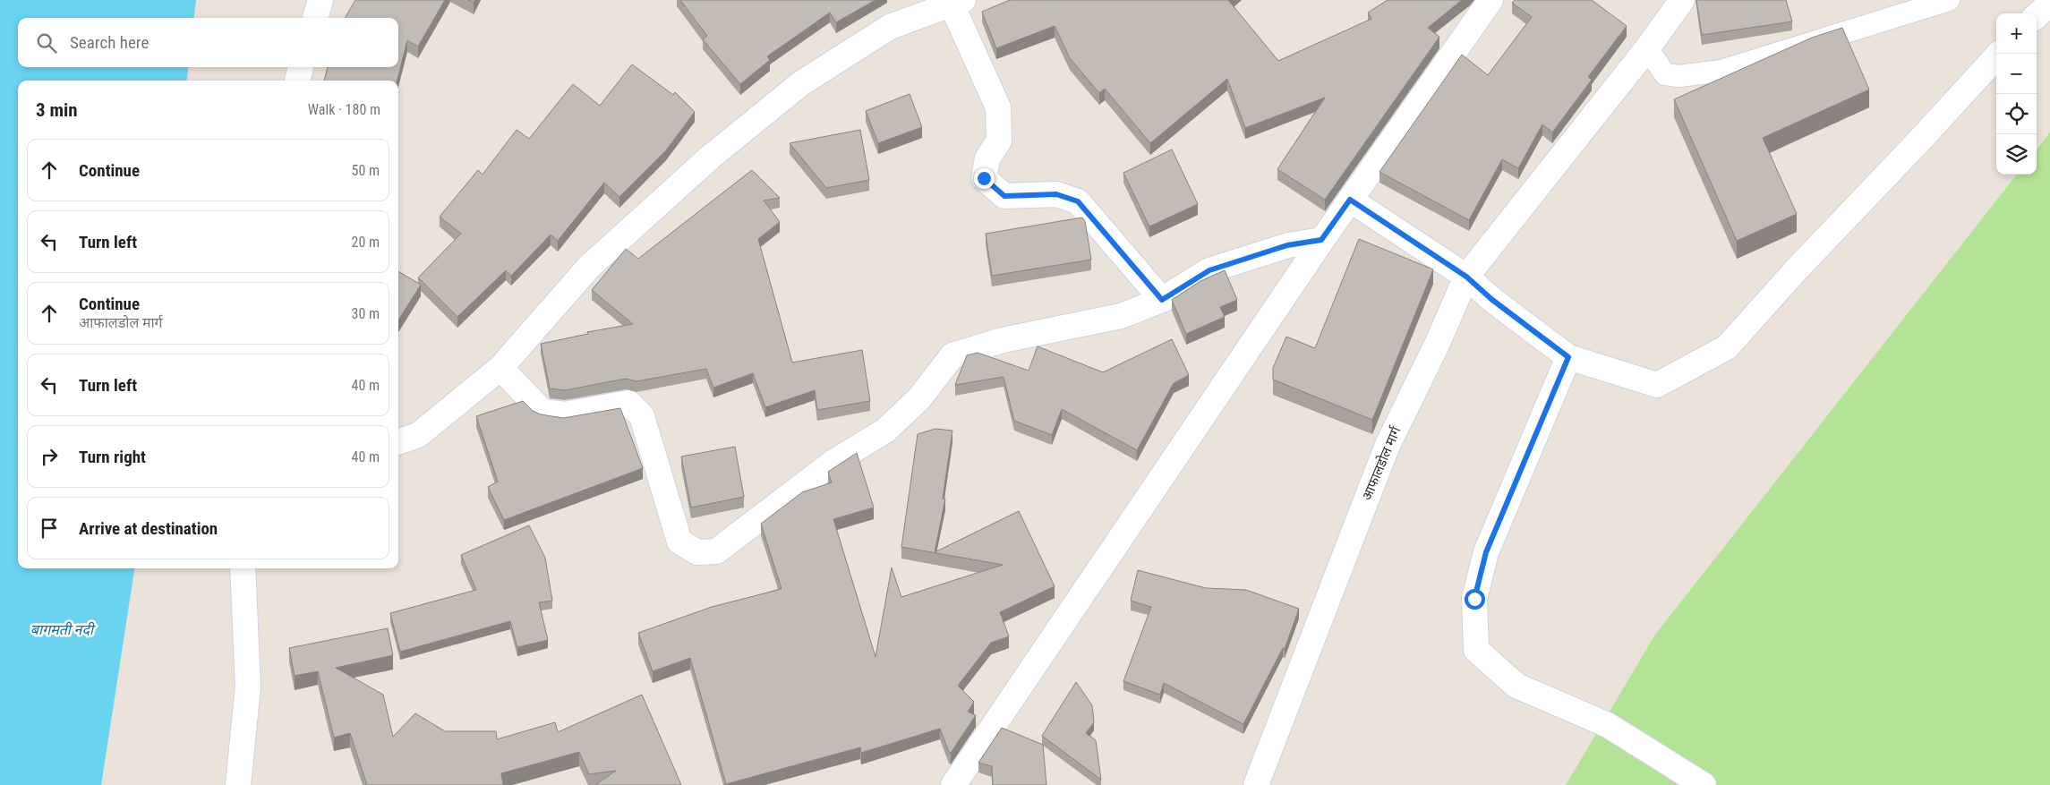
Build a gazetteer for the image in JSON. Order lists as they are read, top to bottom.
{
  "streets": {
    "street": ["आफालडोल मार्ग"]
  },
  "water": ["बागमती नदी"],
  "page": {
    "map_buttons": ["+", "−"],
    "search": "Search here",
    "heading": ["3 min", "Walk · 180 m"],
    "list": [
      ["Continue", "50 m"],
      ["Turn left", "20 m"],
      ["Continue", "आफालडोल मार्ग", "30 m"],
      ["Turn left", "40 m"],
      ["Turn right", "40 m"],
      "Arrive at destination"
    ]
  }
}
